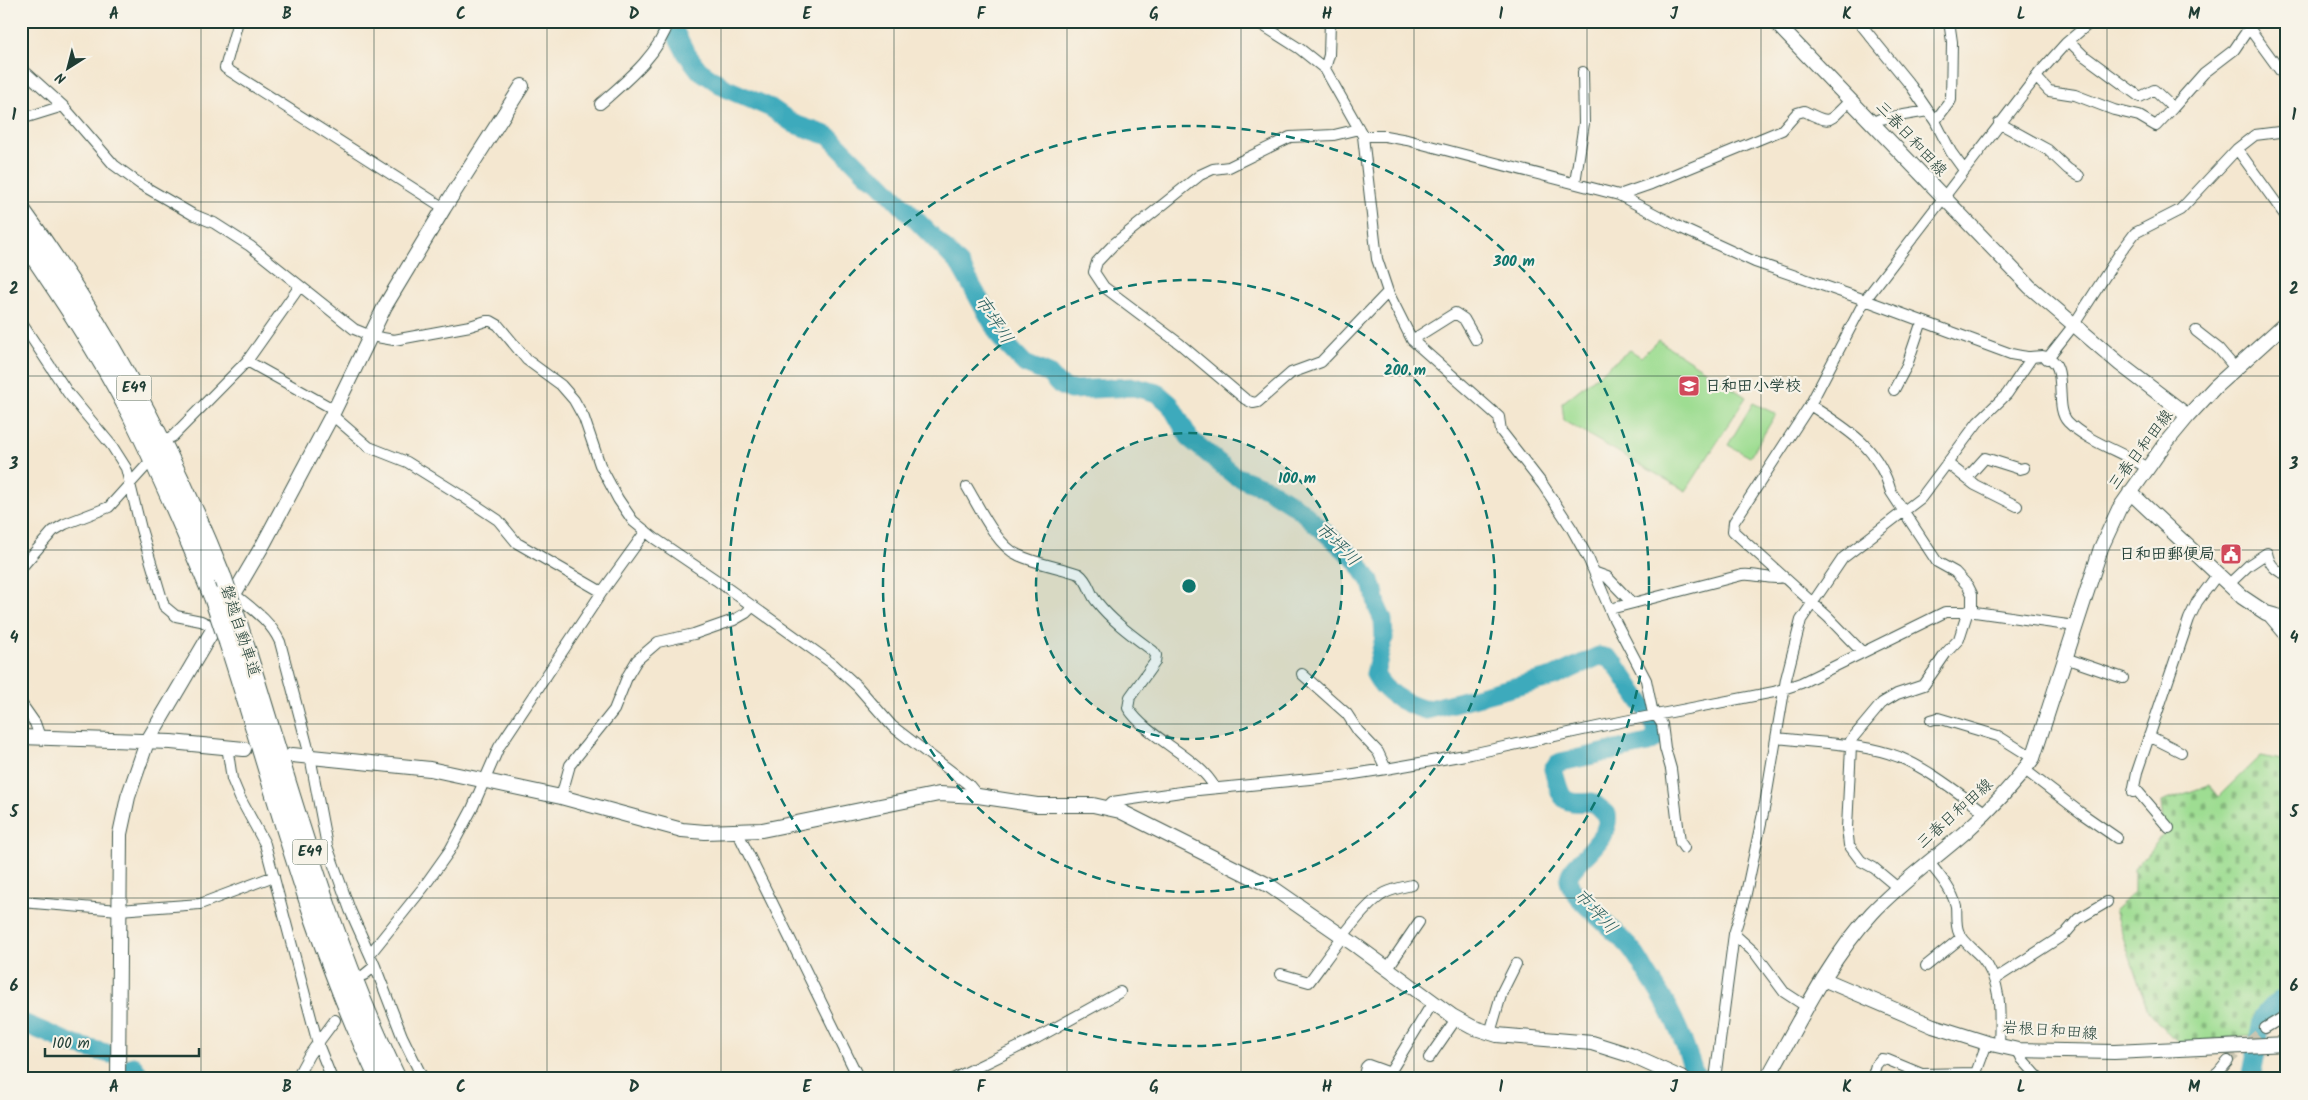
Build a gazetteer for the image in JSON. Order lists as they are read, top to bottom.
{
  "streets": {
    "highway": ["E49", "磐越自動車道"],
    "street": ["三春日和田線", "岩根日和田線"]
  },
  "crossings": [
    ["三春日和田線", "岩根日和田線"]
  ],
  "water": ["市坪川"],
  "places": {
    "school or university": ["日和田小学校"],
    "public building": ["日和田郵便局"]
  },
  "scale_bar": "100 m",
  "north": "bottom left",
  "grid": {
    "columns": [
      "A",
      "B",
      "C",
      "D",
      "E",
      "F",
      "G",
      "H",
      "I",
      "J",
      "K",
      "L",
      "M"
    ],
    "rows": [
      "1",
      "2",
      "3",
      "4",
      "5",
      "6"
    ]
  },
  "rings": ["300 m", "200 m", "100 m"]
}
